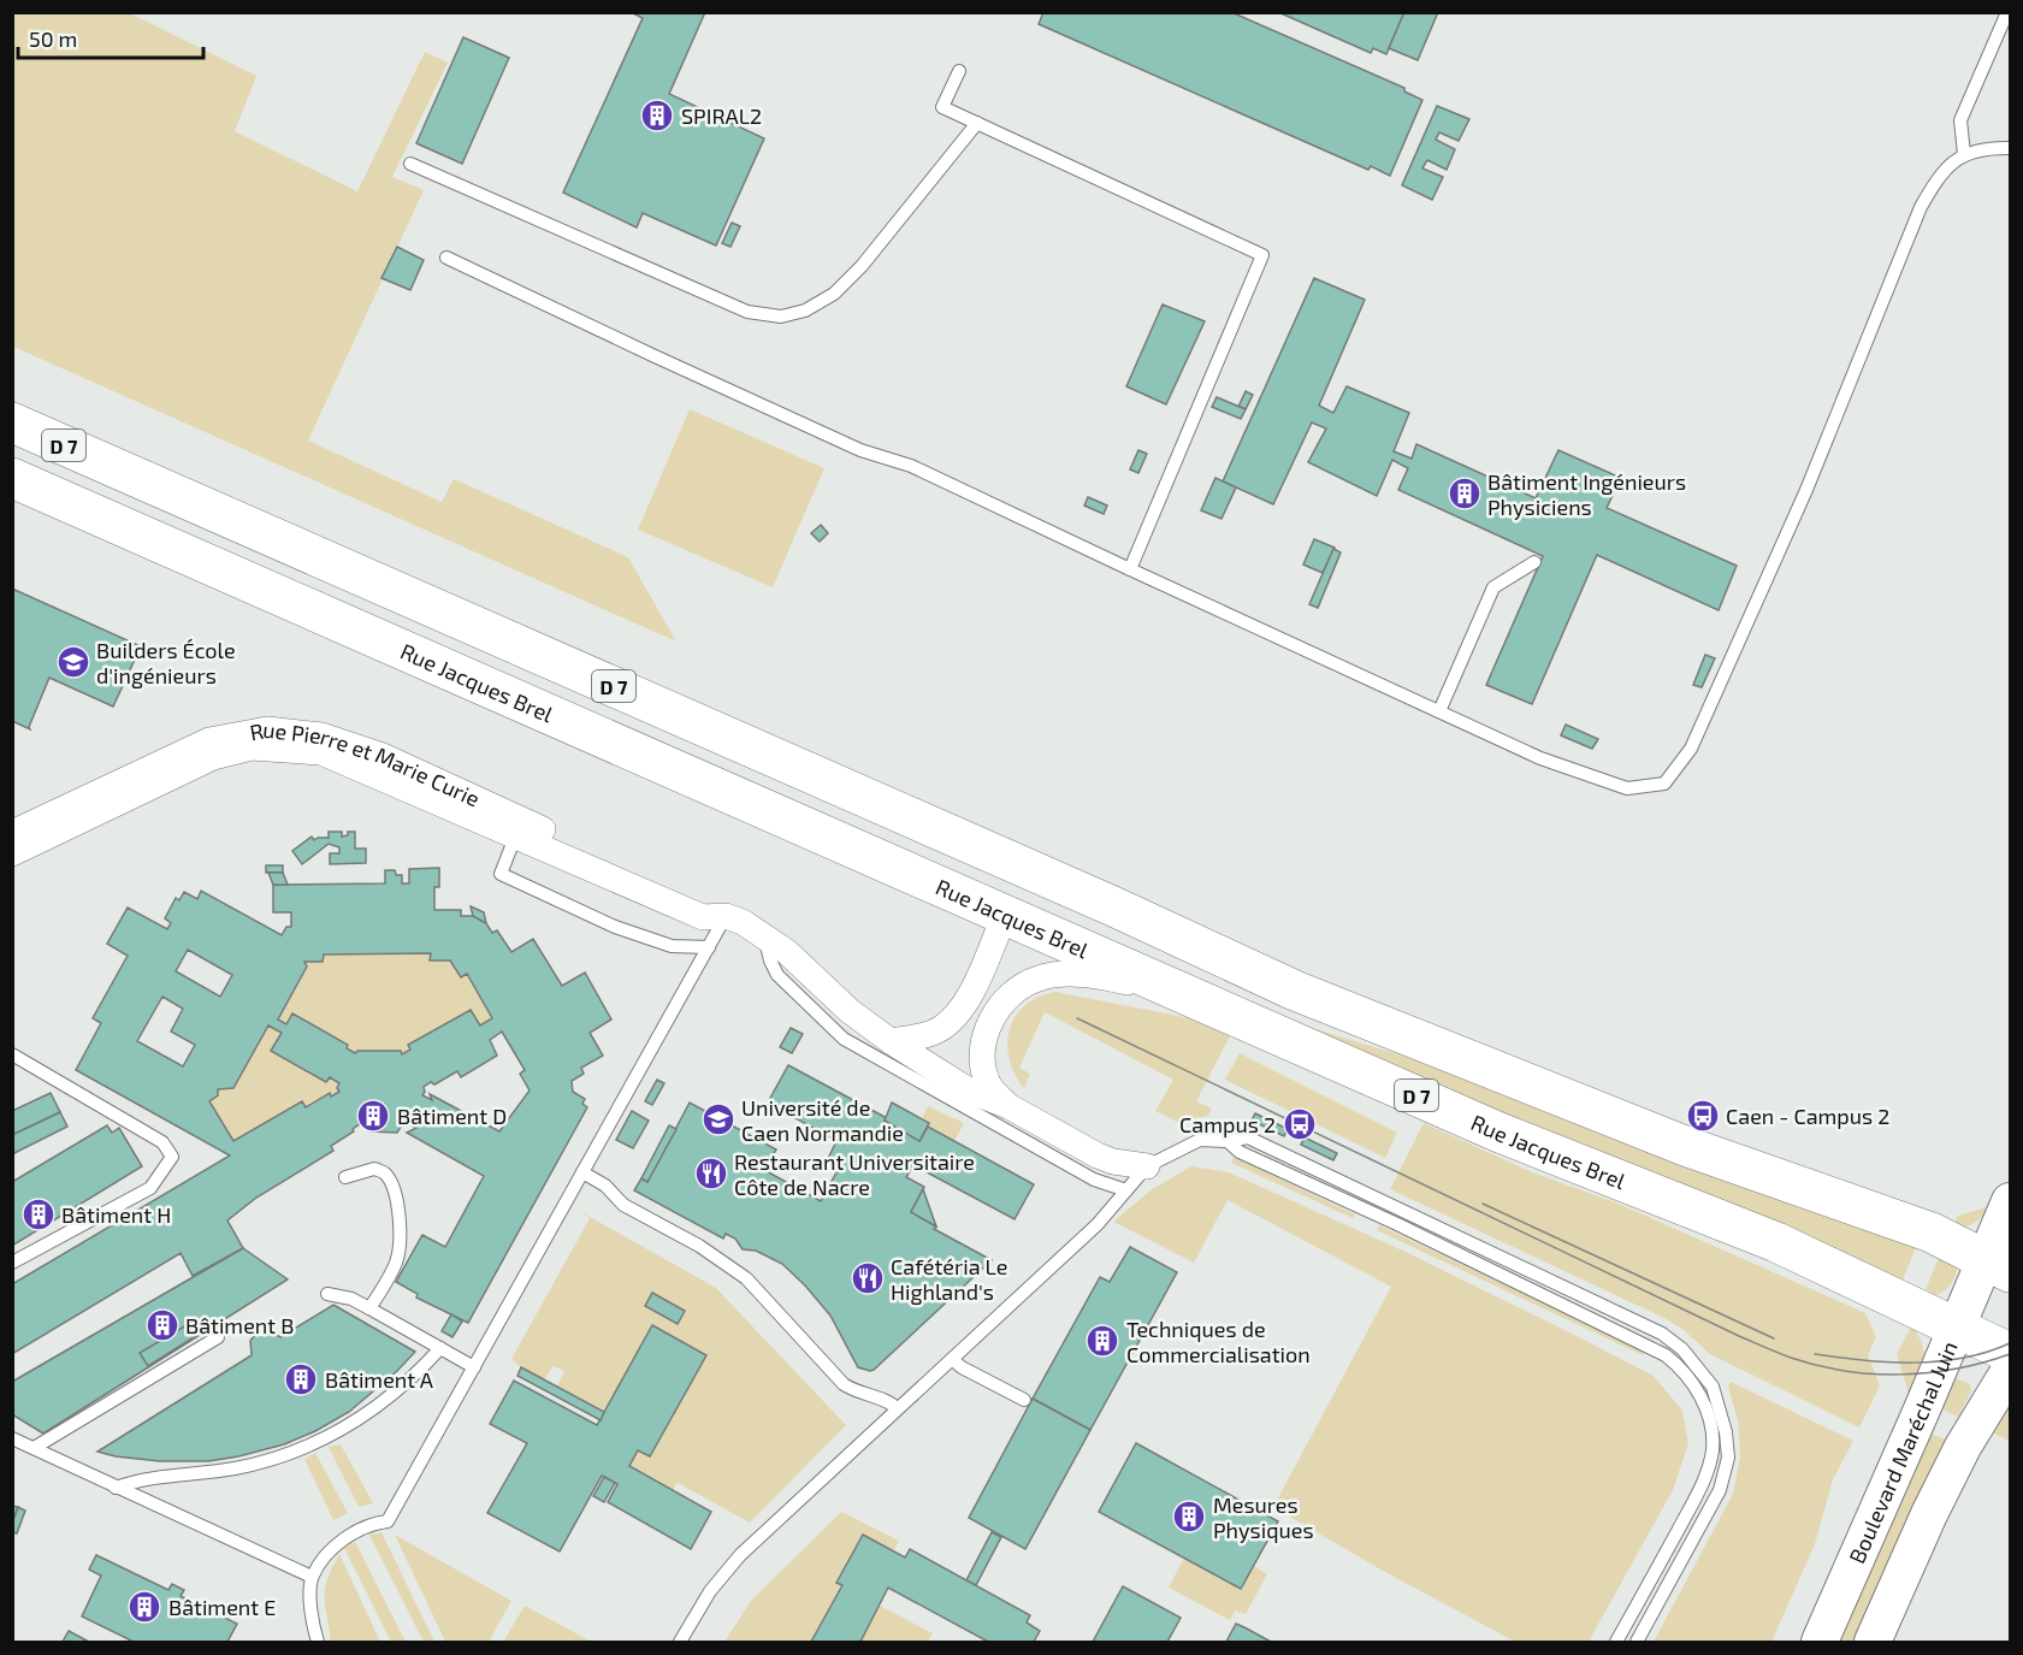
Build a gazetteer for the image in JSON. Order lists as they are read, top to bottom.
{
  "streets": {
    "main road": ["D 7", "Rue Jacques Brel", "Boulevard Maréchal Juin"],
    "street": ["Rue Pierre et Marie Curie"]
  },
  "crossings": [
    ["D 7", "Boulevard Maréchal Juin"],
    ["Rue Jacques Brel", "Boulevard Maréchal Juin"]
  ],
  "places": {
    "building": [
      "SPIRAL2",
      "Bâtiment Ingénieurs Physiciens",
      "Bâtiment D",
      "Bâtiment H",
      "Bâtiment B",
      "Techniques de Commercialisation",
      "Bâtiment A",
      "Mesures Physiques",
      "Bâtiment E"
    ],
    "school or university": ["Builders École d'ingénieurs", "Université de Caen Normandie"],
    "bus stop": ["Caen - Campus 2", "Campus 2"],
    "restaurant": ["Restaurant Universitaire Côte de Nacre", "Cafétéria Le Highland's"]
  },
  "scale_bar": "50 m"
}
